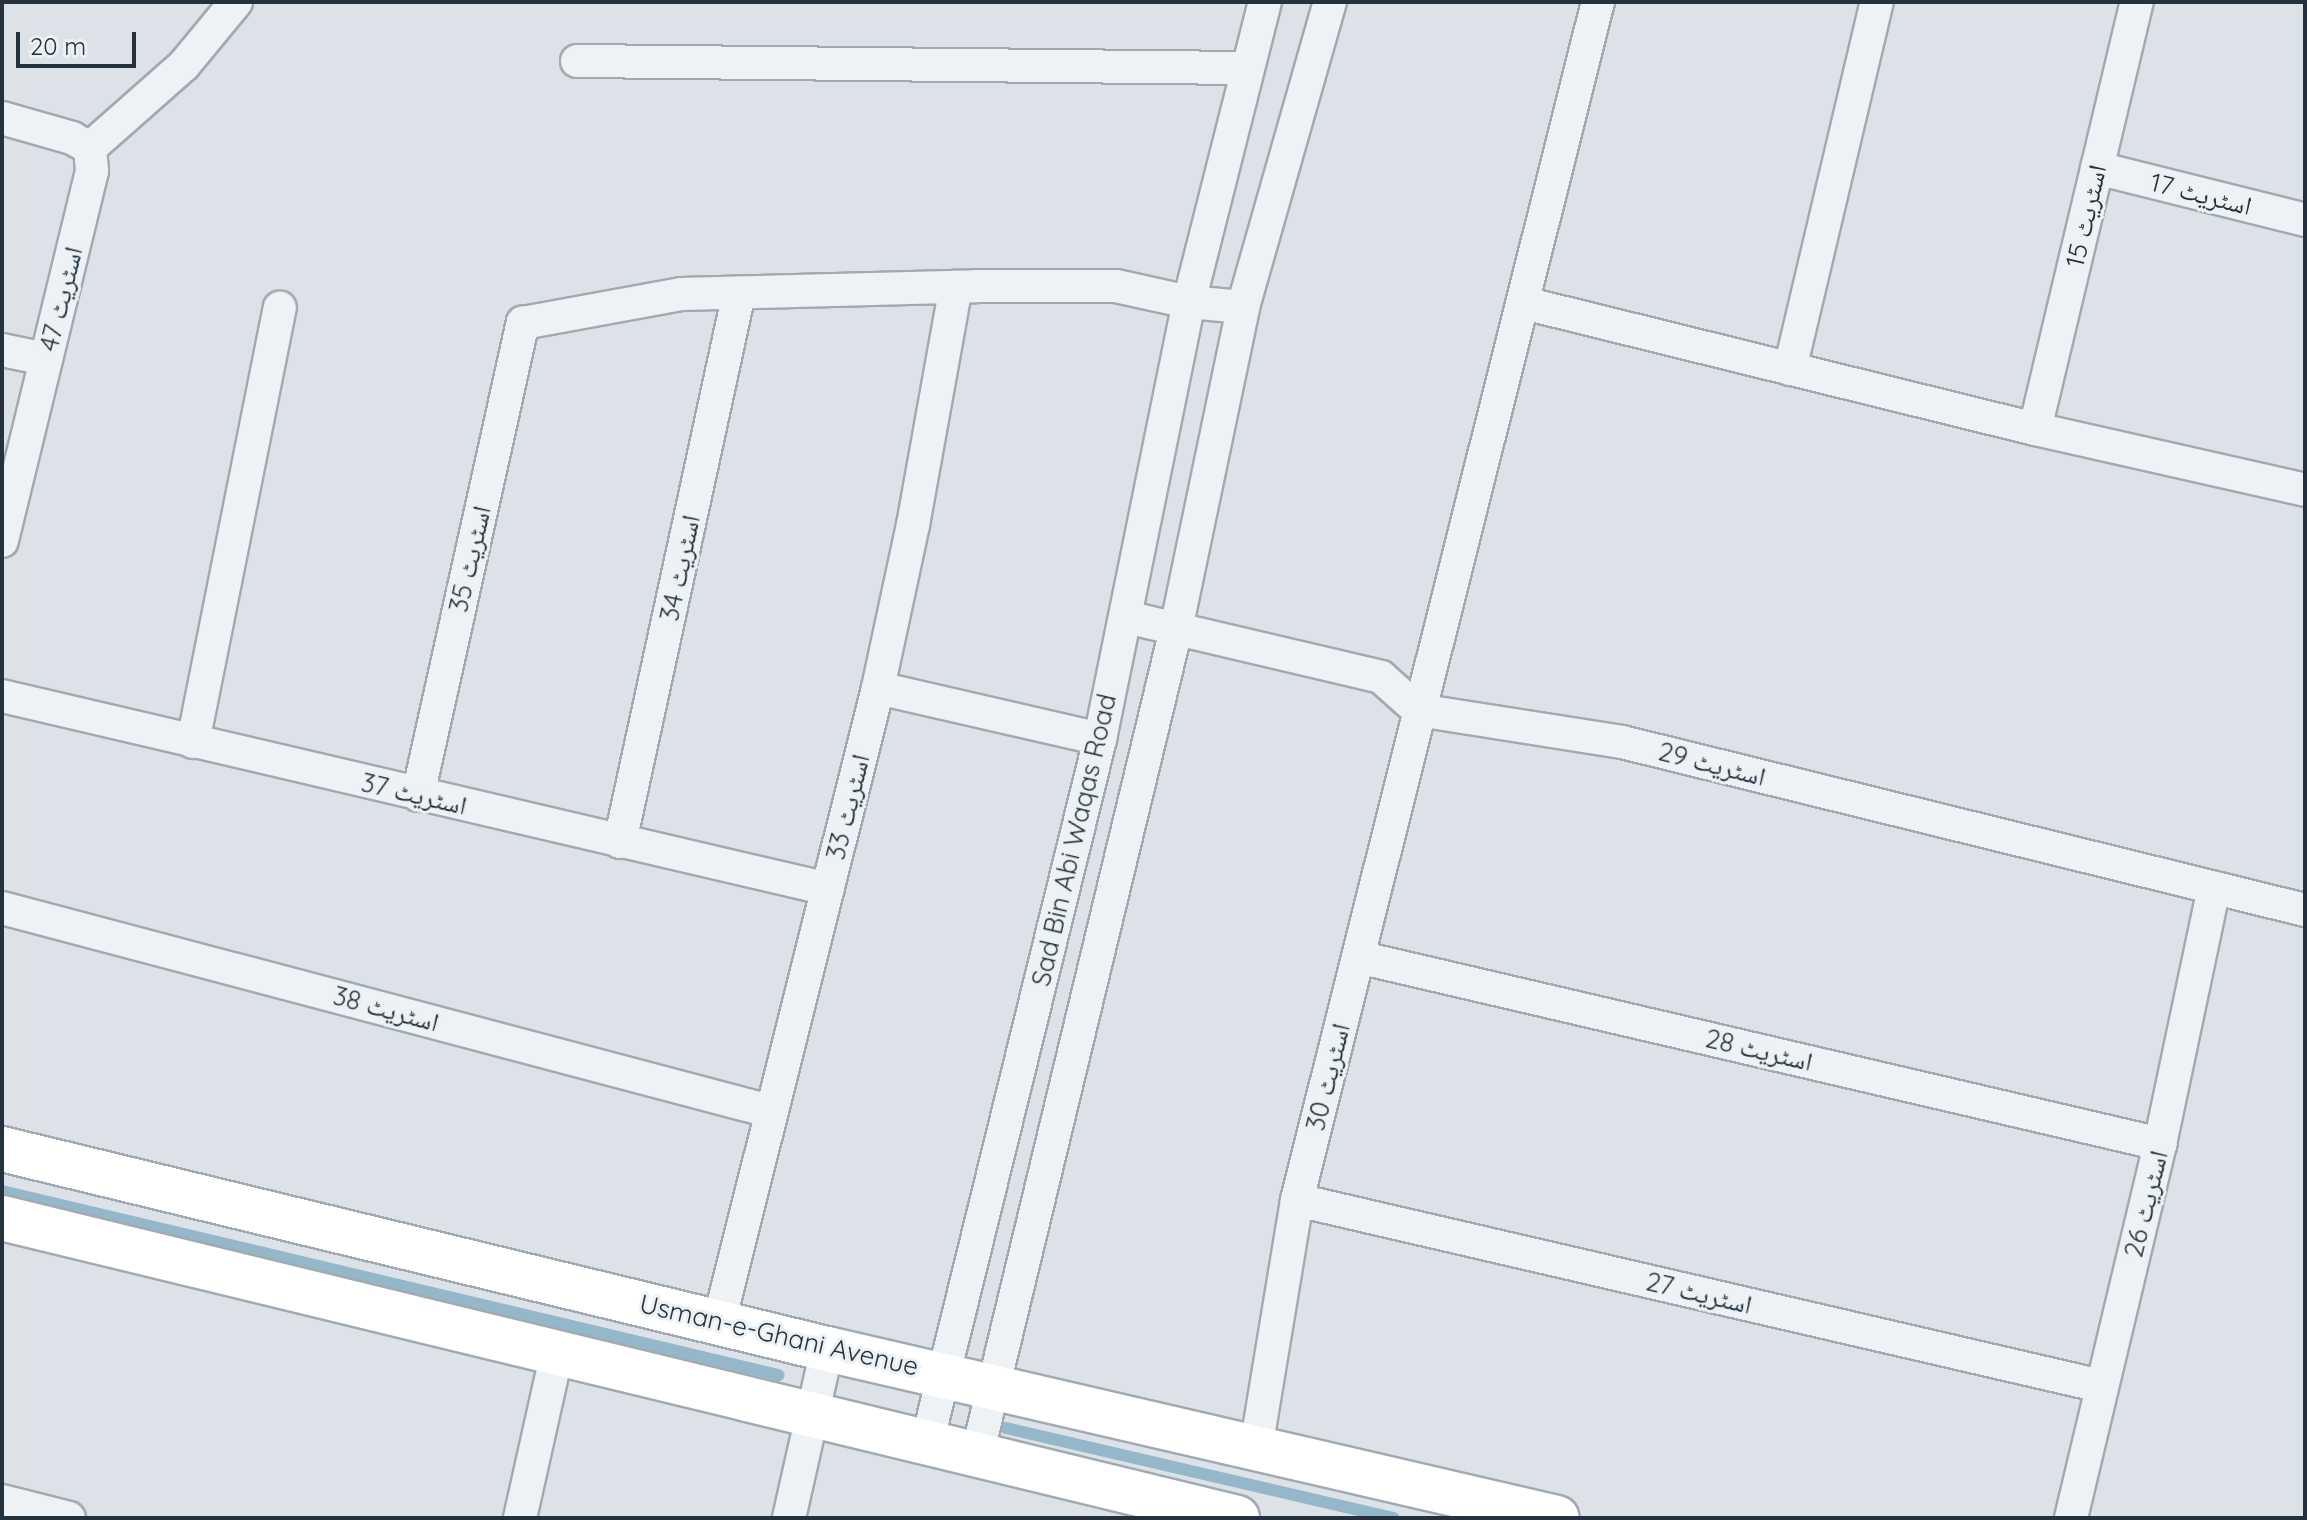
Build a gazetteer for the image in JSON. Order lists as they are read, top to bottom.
{
  "streets": {
    "main road": ["Usman-e-Ghani Avenue"],
    "street": [
      "اسٹریٹ 17",
      "اسٹریٹ 15",
      "اسٹریٹ 47",
      "اسٹریٹ 35",
      "اسٹریٹ 34",
      "اسٹریٹ 29",
      "اسٹریٹ 37",
      "اسٹریٹ 33",
      "Sad Bin Abi Waqas Road",
      "اسٹریٹ 38",
      "اسٹریٹ 28",
      "اسٹریٹ 30",
      "اسٹریٹ 26",
      "اسٹریٹ 27"
    ]
  },
  "crossings": [
    ["اسٹریٹ 17", "اسٹریٹ 15"],
    ["اسٹریٹ 35", "اسٹریٹ 34"],
    ["اسٹریٹ 35", "اسٹریٹ 37"],
    ["اسٹریٹ 34", "اسٹریٹ 37"],
    ["اسٹریٹ 29", "اسٹریٹ 30"],
    ["اسٹریٹ 29", "اسٹریٹ 26"],
    ["اسٹریٹ 37", "اسٹریٹ 33"],
    ["اسٹریٹ 33", "اسٹریٹ 38"],
    ["اسٹریٹ 33", "Usman-e-Ghani Avenue"],
    ["Sad Bin Abi Waqas Road", "Usman-e-Ghani Avenue"],
    ["اسٹریٹ 28", "اسٹریٹ 30"],
    ["اسٹریٹ 28", "اسٹریٹ 26"],
    ["اسٹریٹ 30", "اسٹریٹ 27"],
    ["اسٹریٹ 30", "Usman-e-Ghani Avenue"],
    ["اسٹریٹ 26", "اسٹریٹ 27"]
  ],
  "scale_bar": "20 m"
}
